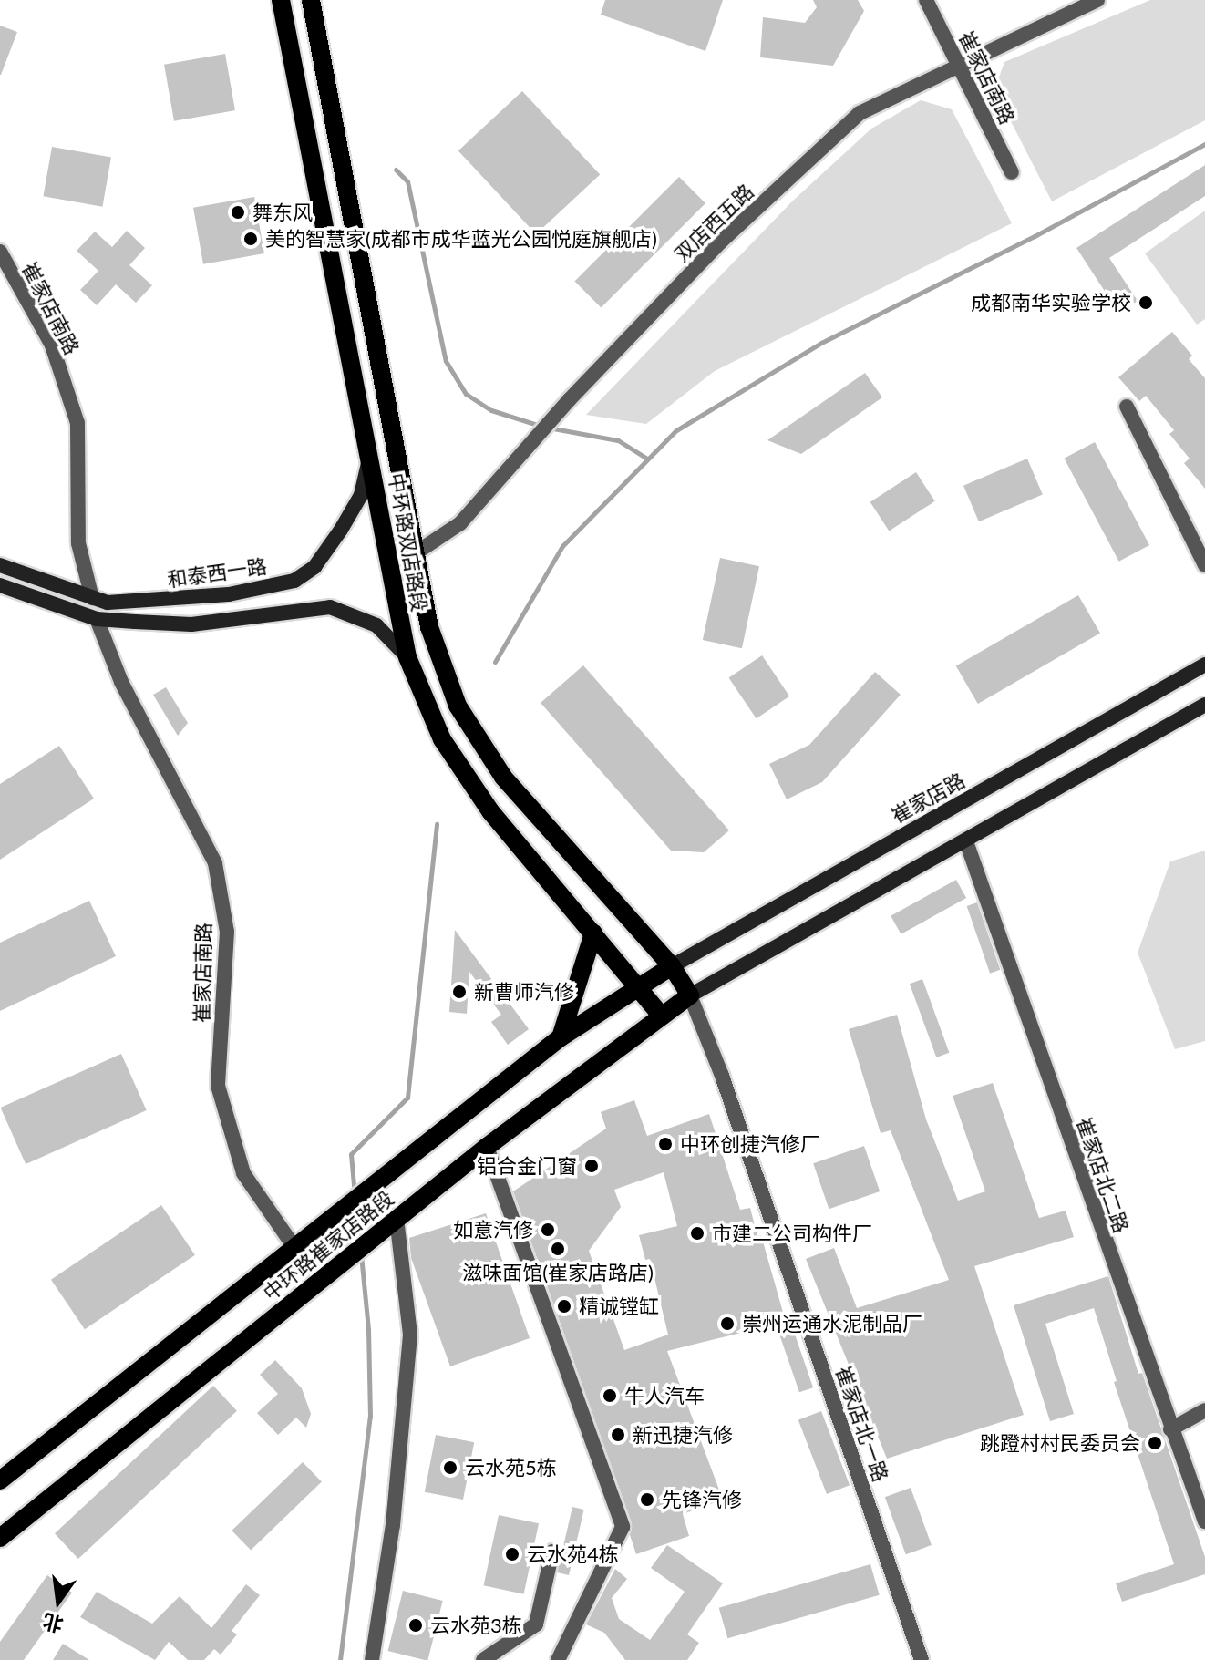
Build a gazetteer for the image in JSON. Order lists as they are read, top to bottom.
{
  "streets": {
    "main road": [
      "中环路双店路段",
      "和泰西一路",
      "崔家店路",
      "中环路崔家店路段"
    ],
    "street": [
      "崔家店南路",
      "双店西五路",
      "崔家店北二路",
      "崔家店北一路"
    ]
  },
  "crossings": [
    ["崔家店南路", "双店西五路"],
    ["崔家店南路", "和泰西一路"],
    ["崔家店南路", "中环路崔家店路段"],
    ["双店西五路", "中环路双店路段"],
    ["中环路双店路段", "和泰西一路"],
    ["中环路双店路段", "崔家店路"],
    ["中环路双店路段", "中环路崔家店路段"],
    ["中环路双店路段", "崔家店北一路"],
    ["崔家店路", "中环路崔家店路段"],
    ["中环路崔家店路段", "崔家店北一路"]
  ],
  "places": [
    "舞东风",
    "美的智慧家(成都市成华蓝光公园悦庭旗舰店)",
    "成都南华实验学校",
    "新曹师汽修",
    "中环创捷汽修厂",
    "铝合金门窗",
    "如意汽修",
    "市建二公司构件厂",
    "滋味面馆(崔家店路店)",
    "精诚镗缸",
    "崇州运通水泥制品厂",
    "牛人汽车",
    "新迅捷汽修",
    "跳蹬村村民委员会",
    "云水苑5栋",
    "先锋汽修",
    "云水苑4栋",
    "云水苑3栋"
  ],
  "north": "bottom"
}
